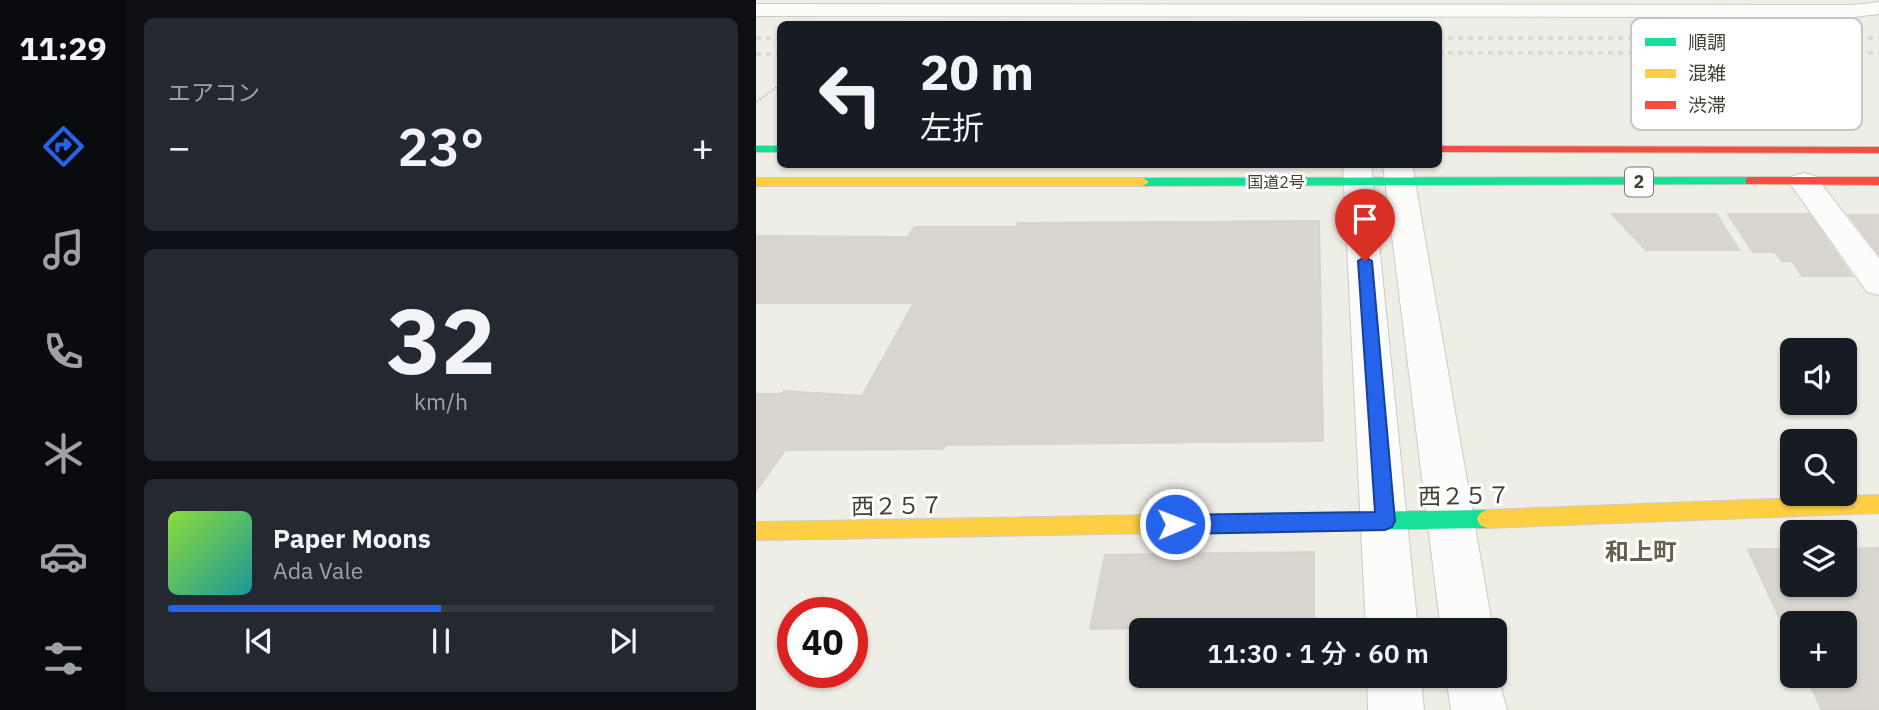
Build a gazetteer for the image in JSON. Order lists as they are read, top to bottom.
{
  "streets": {
    "main road": ["国道2号", "2", "西２５７"]
  },
  "districts": ["和上町"],
  "legend": ["順調", "混雑", "渋滞"],
  "page": {
    "tabs": "11:29",
    "tile": [
      "エアコン",
      ["32", "km/h"]
    ],
    "turn": ["20 m", "左折"],
    "heat": ["−", "23°", "+"],
    "map_buttons": "+",
    "song": ["Paper Moons", "Ada Vale"],
    "limit": "40",
    "trip": "11:30 · 1 分 · 60 m"
  }
}
